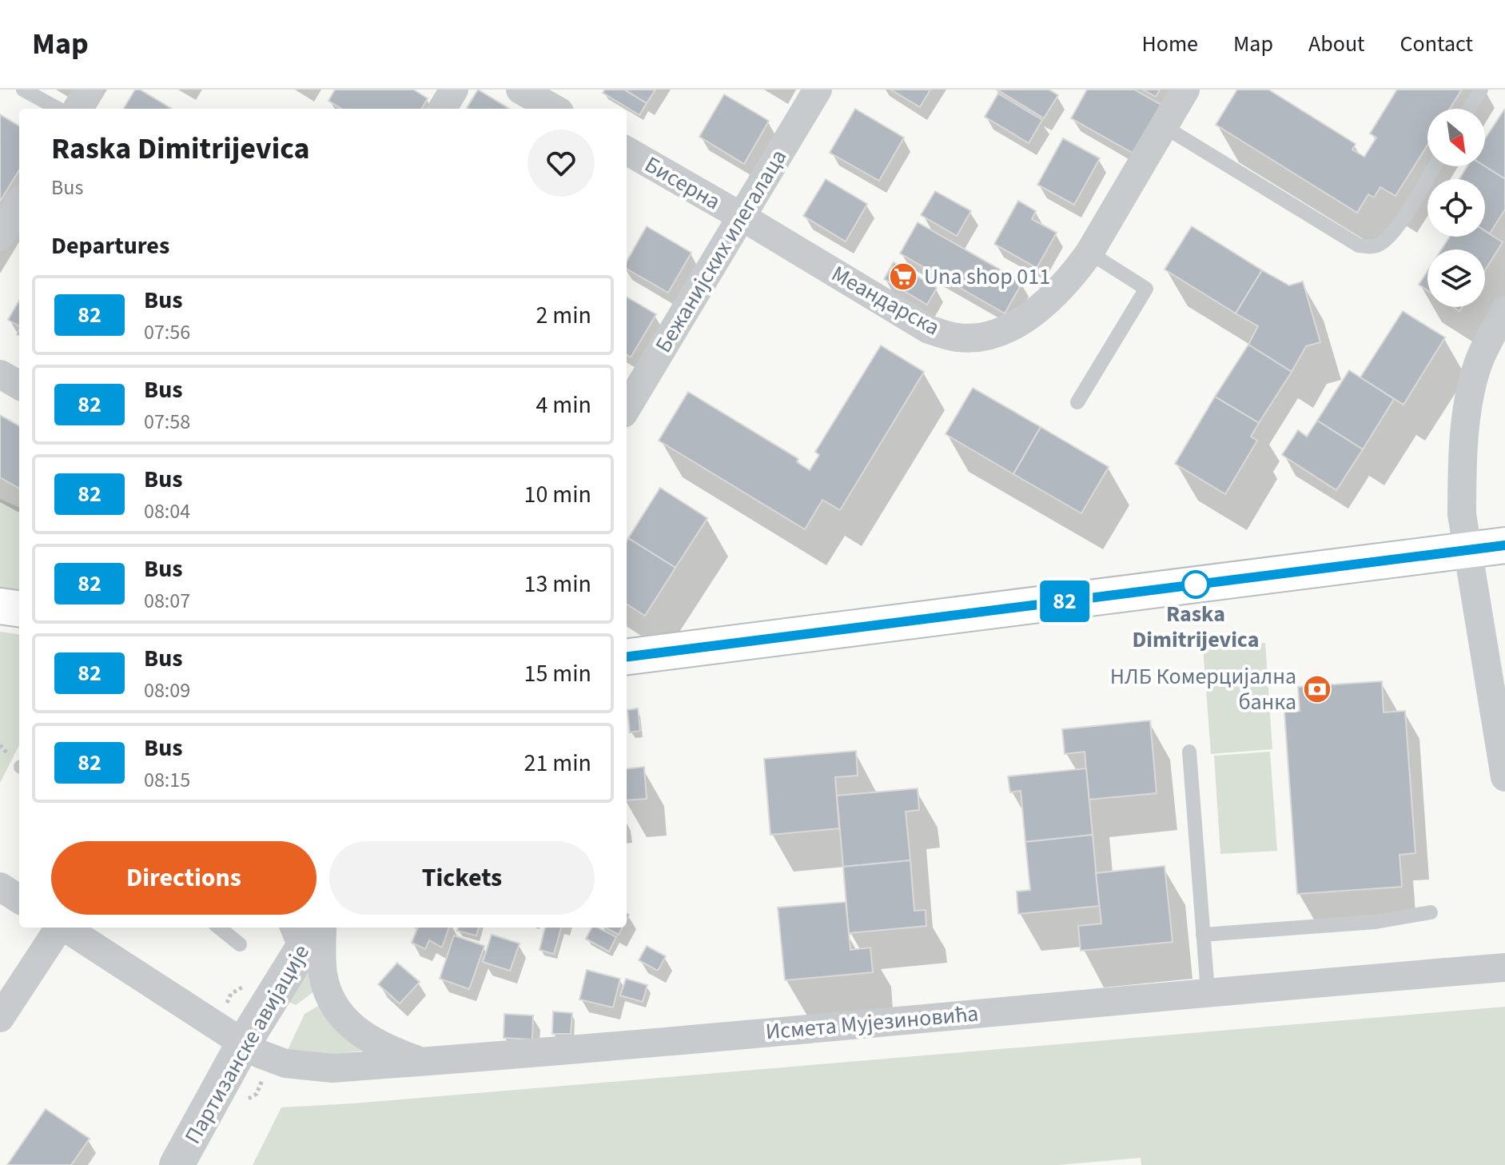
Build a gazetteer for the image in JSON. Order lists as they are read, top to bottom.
{
  "streets": {
    "street": [
      "Бисерна",
      "Бежанијских илегалаца",
      "Меандарска",
      "Исмета Мујезиновића",
      "Партизанске авијације"
    ]
  },
  "crossings": [
    ["Бисерна", "Бежанијских илегалаца"],
    ["Бисерна", "Меандарска"],
    ["Бежанијских илегалаца", "Меандарска"],
    ["Исмета Мујезиновића", "Партизанске авијације"]
  ],
  "places": {
    "supermarket": ["Una shop 011"],
    "other": ["Raska Dimitrijevica"],
    "bank": ["НЛБ Комерцијална банка"]
  },
  "lines": ["bus line 82"],
  "north": "bottom right",
  "page": {
    "header": "Map",
    "nav": [
      "Home",
      "Map",
      "About",
      "Contact"
    ],
    "on_map": "82",
    "heading": [
      ["Raska Dimitrijevica", "Bus"],
      "Departures"
    ],
    "list": [
      {
        "mark": "82",
        "name": "Bus",
        "note": "07:56",
        "value": "2 min"
      },
      {
        "mark": "82",
        "name": "Bus",
        "note": "07:58",
        "value": "4 min"
      },
      {
        "mark": "82",
        "name": "Bus",
        "note": "08:04",
        "value": "10 min"
      },
      {
        "mark": "82",
        "name": "Bus",
        "note": "08:07",
        "value": "13 min"
      },
      {
        "mark": "82",
        "name": "Bus",
        "note": "08:09",
        "value": "15 min"
      },
      {
        "mark": "82",
        "name": "Bus",
        "note": "08:15",
        "value": "21 min"
      }
    ],
    "buttons": ["Directions", "Tickets"]
  }
}
